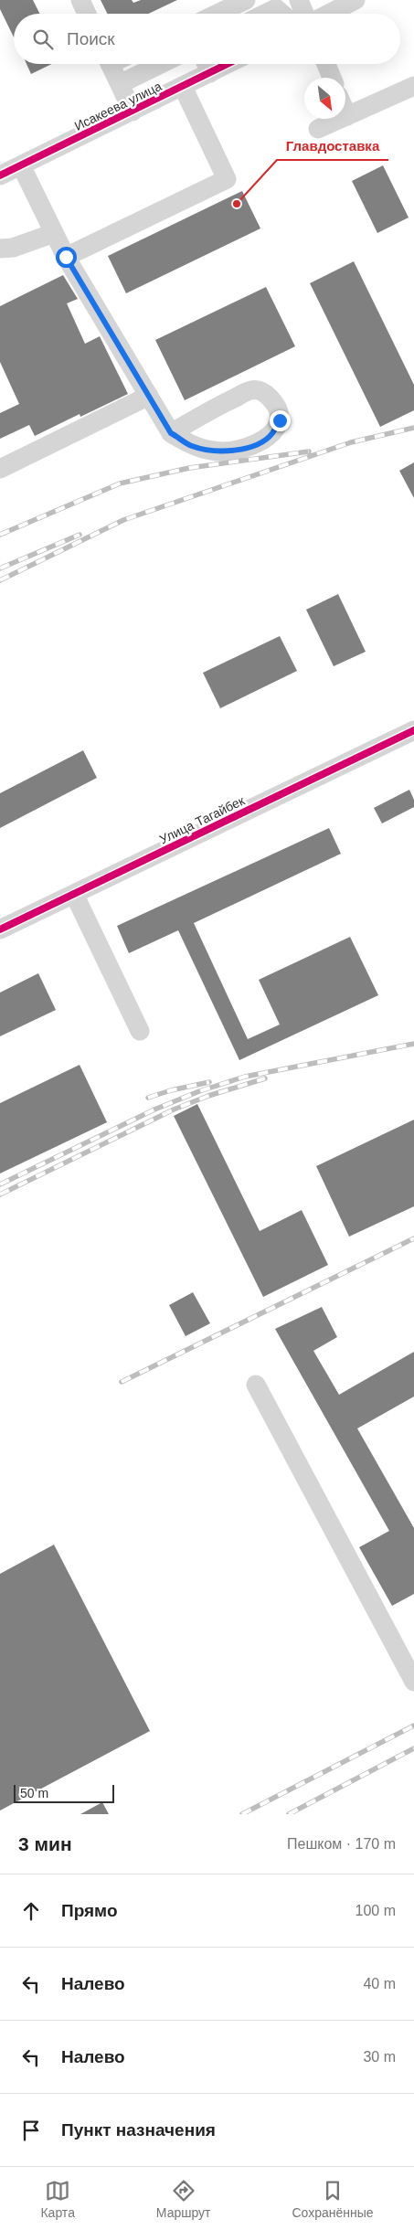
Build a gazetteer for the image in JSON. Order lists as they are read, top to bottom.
{
  "streets": {
    "street": ["Исакеева улица", "Улица Тагайбек"]
  },
  "places": ["Главдоставка"],
  "scale_bar": "50 m",
  "north": "bottom right",
  "page": {
    "search": "Поиск",
    "scale": "50 m",
    "heading": ["3 мин", "Пешком · 170 m"],
    "list": [
      ["Прямо", "100 m"],
      ["Налево", "40 m"],
      ["Налево", "30 m"],
      "Пункт назначения"
    ],
    "nav": ["Карта", "Маршрут", "Сохранённые"]
  }
}
